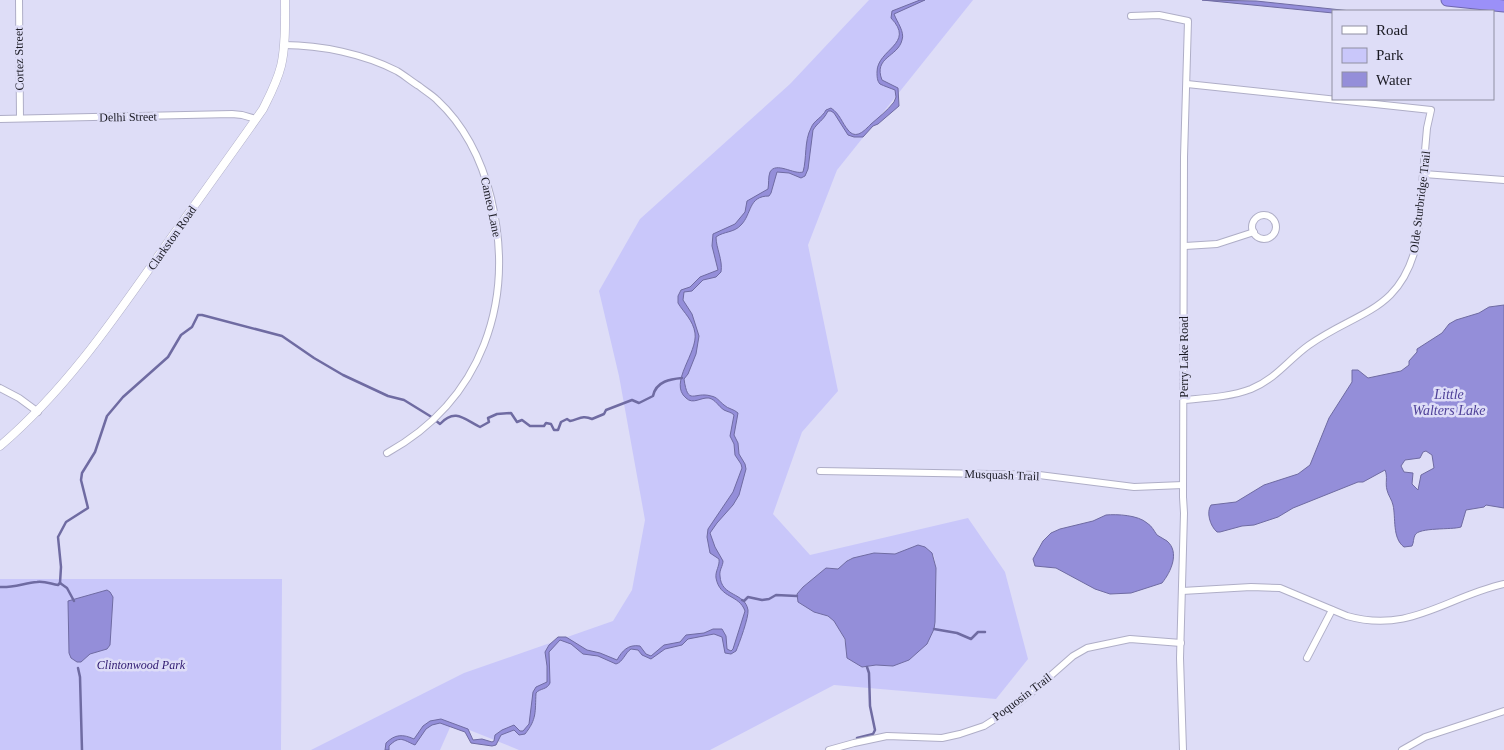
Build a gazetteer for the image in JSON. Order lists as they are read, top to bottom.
{
  "streets": {
    "street": [
      "Cortez Street",
      "Delhi Street",
      "Olde Sturbridge Trail",
      "Cameo Lane",
      "Clarkston Road",
      "Perry Lake Road",
      "Musquash Trail",
      "Poquosin Trail"
    ]
  },
  "crossings": [
    ["Cortez Street", "Delhi Street"],
    ["Delhi Street", "Clarkston Road"],
    ["Olde Sturbridge Trail", "Perry Lake Road"],
    ["Cameo Lane", "Clarkston Road"],
    ["Perry Lake Road", "Musquash Trail"],
    ["Perry Lake Road", "Poquosin Trail"]
  ],
  "water": ["Little Walters Lake"],
  "parks": ["Clintonwood Park"],
  "legend": ["Road", "Park", "Water"]
}
